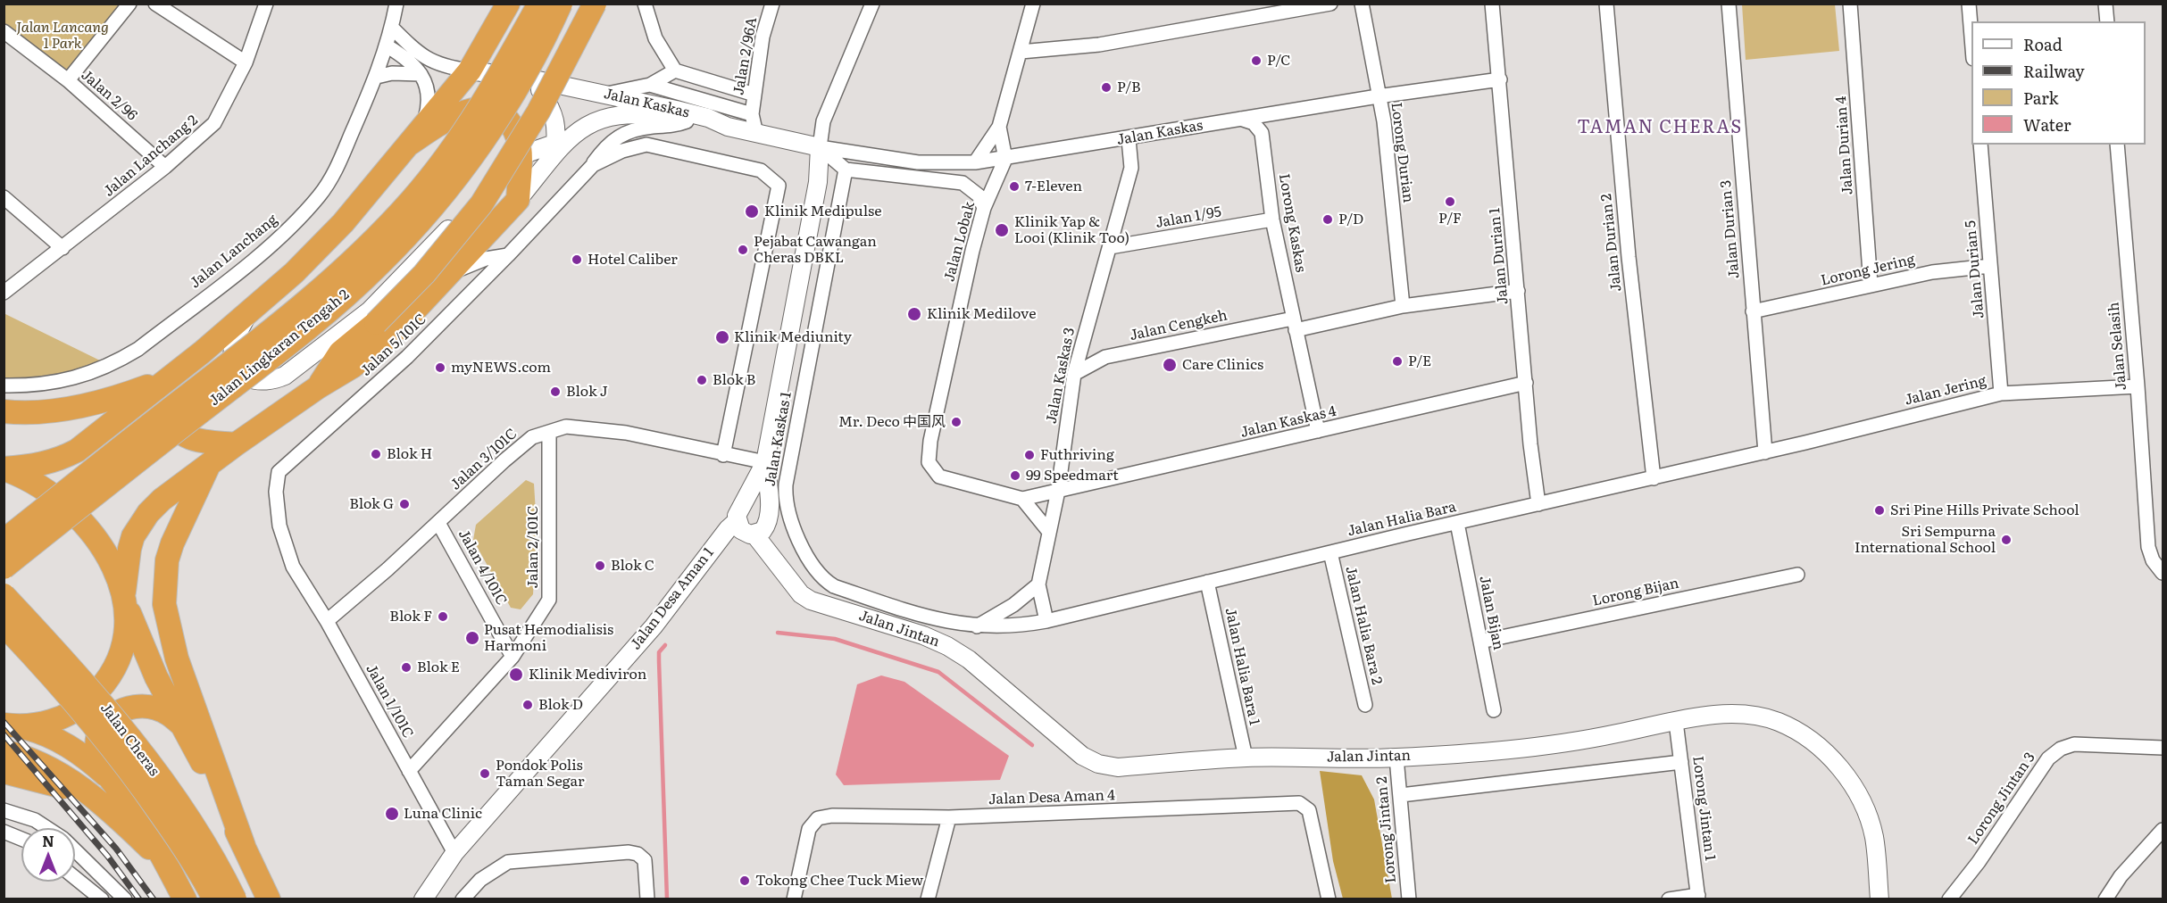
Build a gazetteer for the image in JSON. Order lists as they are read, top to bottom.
{
  "streets": {
    "highway": ["Jalan Lingkaran Tengah 2", "Jalan Cheras"],
    "street": [
      "Jalan 2/96A",
      "Jalan 2/96",
      "Jalan Kaskas",
      "Jalan Durian 4",
      "Lorong Durian",
      "Jalan Lanchang 2",
      "Jalan 1/95",
      "Lorong Kaskas",
      "Jalan Durian 3",
      "Jalan Lobak",
      "Jalan Durian 2",
      "Jalan Lanchang",
      "Jalan Durian 1",
      "Jalan Durian 5",
      "Lorong Jering",
      "Jalan Cengkeh",
      "Jalan 5/101C",
      "Jalan Selasih",
      "Jalan Kaskas 3",
      "Jalan Jering",
      "Jalan Kaskas 4",
      "Jalan Kaskas 1",
      "Jalan 3/101C",
      "Jalan Halia Bara",
      "Jalan 2/101C",
      "Jalan 4/101C",
      "Lorong Bijan",
      "Jalan Desa Aman 1",
      "Jalan Bijan",
      "Jalan Halia Bara 2",
      "Jalan Jintan",
      "Jalan Halia Bara 1",
      "Jalan 1/101C",
      "Jalan Desa Aman 4",
      "Lorong Jintan 3",
      "Lorong Jintan 1",
      "Lorong Jintan 2"
    ]
  },
  "crossings": [
    ["Jalan 2/96", "Jalan Lanchang 2"],
    ["Jalan Kaskas", "Lorong Durian"],
    ["Jalan Kaskas", "Jalan Lobak"],
    ["Jalan Kaskas", "Jalan Durian 1"],
    ["Jalan Kaskas", "Jalan Kaskas 3"],
    ["Jalan Kaskas", "Jalan Kaskas 1"],
    ["Jalan Durian 4", "Lorong Jering"],
    ["Lorong Durian", "Jalan Cengkeh"],
    ["Jalan 1/95", "Lorong Kaskas"],
    ["Jalan 1/95", "Jalan Kaskas 3"],
    ["Lorong Kaskas", "Jalan Cengkeh"],
    ["Lorong Kaskas", "Jalan Kaskas 4"],
    ["Jalan Durian 3", "Lorong Jering"],
    ["Jalan Durian 3", "Jalan Jering"],
    ["Jalan Durian 3", "Jalan Halia Bara"],
    ["Jalan Durian 2", "Jalan Halia Bara"],
    ["Jalan Durian 1", "Jalan Cengkeh"],
    ["Jalan Durian 1", "Jalan Kaskas 4"],
    ["Jalan Durian 1", "Jalan Halia Bara"],
    ["Jalan Durian 5", "Lorong Jering"],
    ["Jalan Durian 5", "Jalan Jering"],
    ["Jalan Cengkeh", "Jalan Kaskas 3"],
    ["Jalan 5/101C", "Jalan 3/101C"],
    ["Jalan 5/101C", "Jalan 1/101C"],
    ["Jalan Selasih", "Jalan Jering"],
    ["Jalan Kaskas 3", "Jalan Kaskas 4"],
    ["Jalan Kaskas 3", "Jalan Kaskas 1"],
    ["Jalan Kaskas 3", "Jalan Halia Bara"],
    ["Jalan Jering", "Jalan Halia Bara"],
    ["Jalan Kaskas 1", "Jalan Halia Bara"],
    ["Jalan 3/101C", "Jalan 2/101C"],
    ["Jalan 3/101C", "Jalan 4/101C"],
    ["Jalan 3/101C", "Jalan 1/101C"],
    ["Jalan Halia Bara", "Jalan Bijan"],
    ["Jalan Halia Bara", "Jalan Halia Bara 2"],
    ["Jalan Halia Bara", "Jalan Halia Bara 1"],
    ["Jalan 2/101C", "Jalan 4/101C"],
    ["Jalan 2/101C", "Jalan 1/101C"],
    ["Lorong Bijan", "Jalan Bijan"],
    ["Jalan Desa Aman 1", "Jalan 1/101C"],
    ["Jalan Jintan", "Jalan Halia Bara 1"],
    ["Jalan Jintan", "Lorong Jintan 1"],
    ["Jalan Jintan", "Lorong Jintan 2"]
  ],
  "districts": ["TAMAN CHERAS"],
  "parks": ["Jalan Lancang 1 Park"],
  "places": [
    "P/C",
    "P/B",
    "7-Eleven",
    "P/F",
    "Klinik Medipulse",
    "P/D",
    "Klinik Yap & Looi (Klinik Too)",
    "Pejabat Cawangan Cheras DBKL",
    "Hotel Caliber",
    "Klinik Medilove",
    "Klinik Mediunity",
    "P/E",
    "Care Clinics",
    "myNEWS.com",
    "Blok B",
    "Blok J",
    "Mr. Deco 中国风",
    "Blok H",
    "Futhriving",
    "99 Speedmart",
    "Blok G",
    "Sri Pine Hills Private School",
    "Sri Sempurna International School",
    "Blok C",
    "Blok F",
    "Pusat Hemodialisis Harmoni",
    "Blok E",
    "Klinik Mediviron",
    "Blok D",
    "Pondok Polis Taman Segar",
    "Luna Clinic",
    "Tokong Chee Tuck Miew"
  ],
  "legend": [
    "Road",
    "Railway",
    "Park",
    "Water"
  ],
  "north": "top"
}
